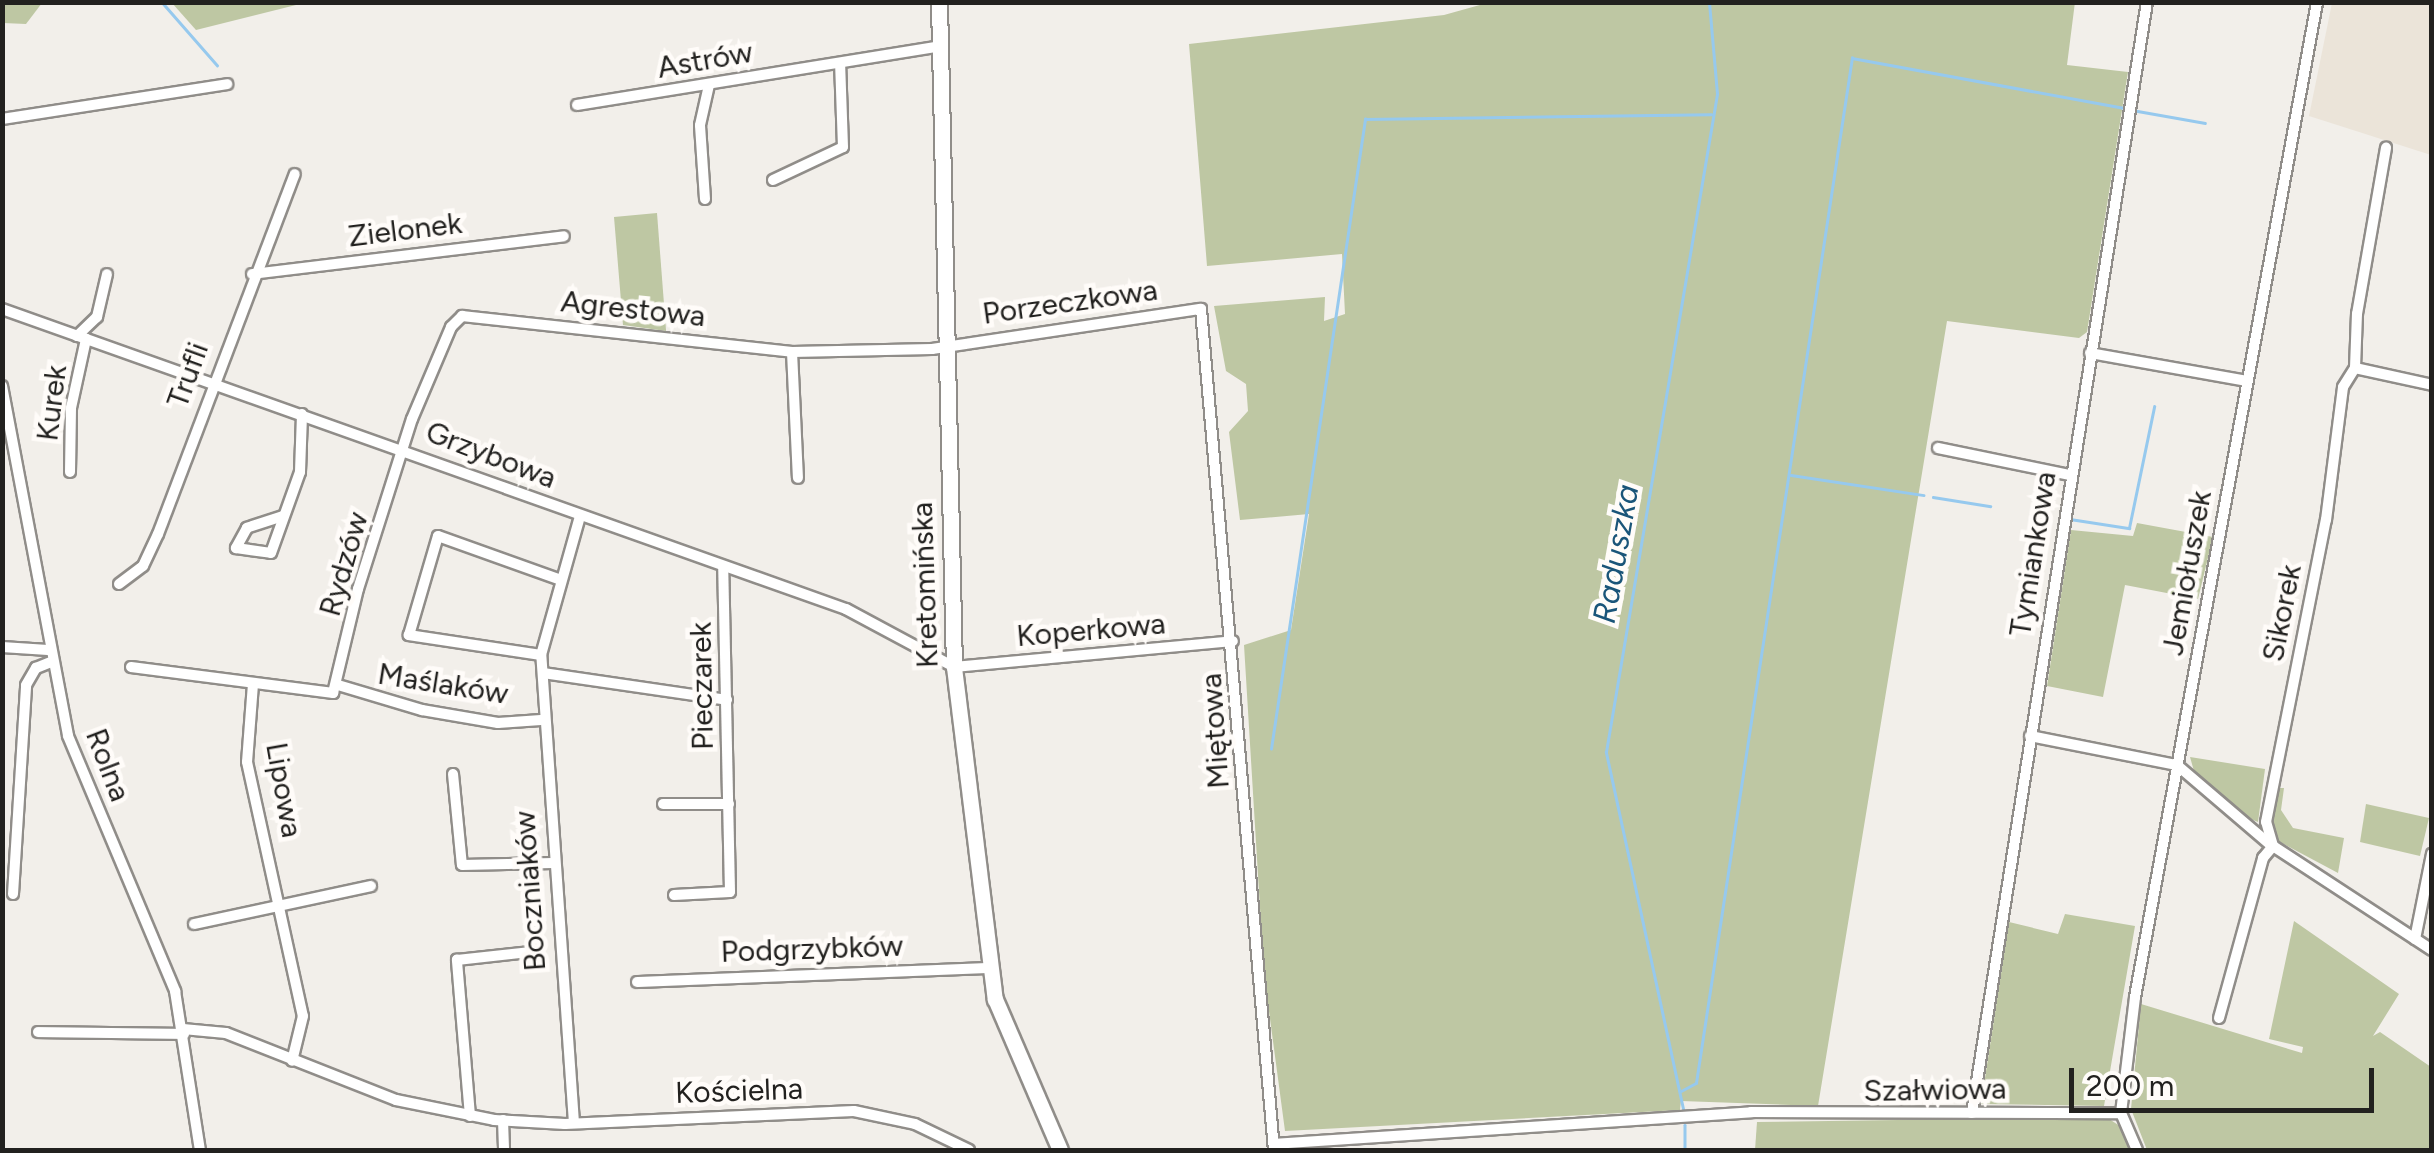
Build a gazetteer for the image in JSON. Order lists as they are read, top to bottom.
{
  "streets": {
    "street": [
      "Astrów",
      "Zielonek",
      "Porzeczkowa",
      "Agrestowa",
      "Trufli",
      "Kurek",
      "Grzybowa",
      "Tymiankowa",
      "Rydzów",
      "Jemiołuszek",
      "Kretomińska",
      "Sikorek",
      "Koperkowa",
      "Maślaków",
      "Pieczarek",
      "Miętowa",
      "Rolna",
      "Lipowa",
      "Boczniaków",
      "Podgrzybków",
      "Szałwiowa",
      "Kościelna"
    ]
  },
  "crossings": [
    ["Astrów", "Kretomińska"],
    ["Zielonek", "Trufli"],
    ["Porzeczkowa", "Agrestowa"],
    ["Porzeczkowa", "Kretomińska"],
    ["Porzeczkowa", "Miętowa"],
    ["Agrestowa", "Grzybowa"],
    ["Agrestowa", "Rydzów"],
    ["Agrestowa", "Kretomińska"],
    ["Trufli", "Grzybowa"],
    ["Kurek", "Grzybowa"],
    ["Grzybowa", "Rydzów"],
    ["Grzybowa", "Kretomińska"],
    ["Grzybowa", "Koperkowa"],
    ["Grzybowa", "Pieczarek"],
    ["Grzybowa", "Boczniaków"],
    ["Tymiankowa", "Szałwiowa"],
    ["Rydzów", "Maślaków"],
    ["Jemiołuszek", "Szałwiowa"],
    ["Kretomińska", "Koperkowa"],
    ["Kretomińska", "Podgrzybków"],
    ["Koperkowa", "Miętowa"],
    ["Maślaków", "Lipowa"],
    ["Maślaków", "Boczniaków"],
    ["Miętowa", "Szałwiowa"],
    ["Rolna", "Kościelna"],
    ["Lipowa", "Kościelna"],
    ["Boczniaków", "Kościelna"]
  ],
  "water": ["Raduszka"],
  "scale_bar": "200 m"
}
